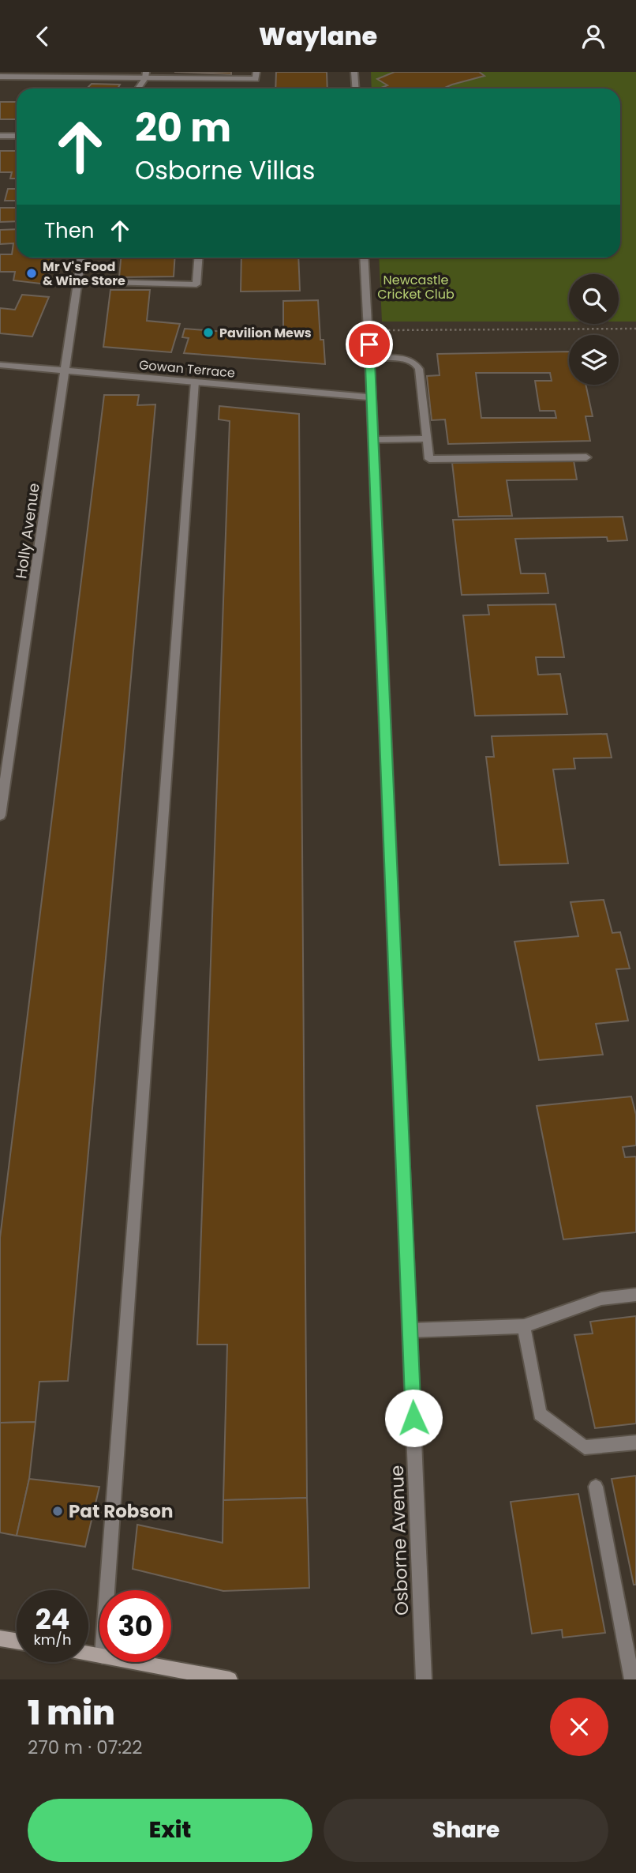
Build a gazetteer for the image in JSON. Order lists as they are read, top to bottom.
{
  "streets": {
    "street": ["Gowan Terrace", "Holly Avenue", "Osborne Avenue"]
  },
  "crossings": [
    ["Gowan Terrace", "Holly Avenue"]
  ],
  "parks": ["Newcastle Cricket Club"],
  "places": ["Mr V's Food & Wine Store", "Pavilion Mews", "Pat Robson"],
  "page": {
    "header": "Waylane",
    "turn": ["20 m", "Osborne Villas"],
    "then": "Then",
    "speed": "24 km/h",
    "limit": "30",
    "heading": ["1 min", "270 m · 07:22"],
    "buttons": ["Exit", "Share"]
  }
}
